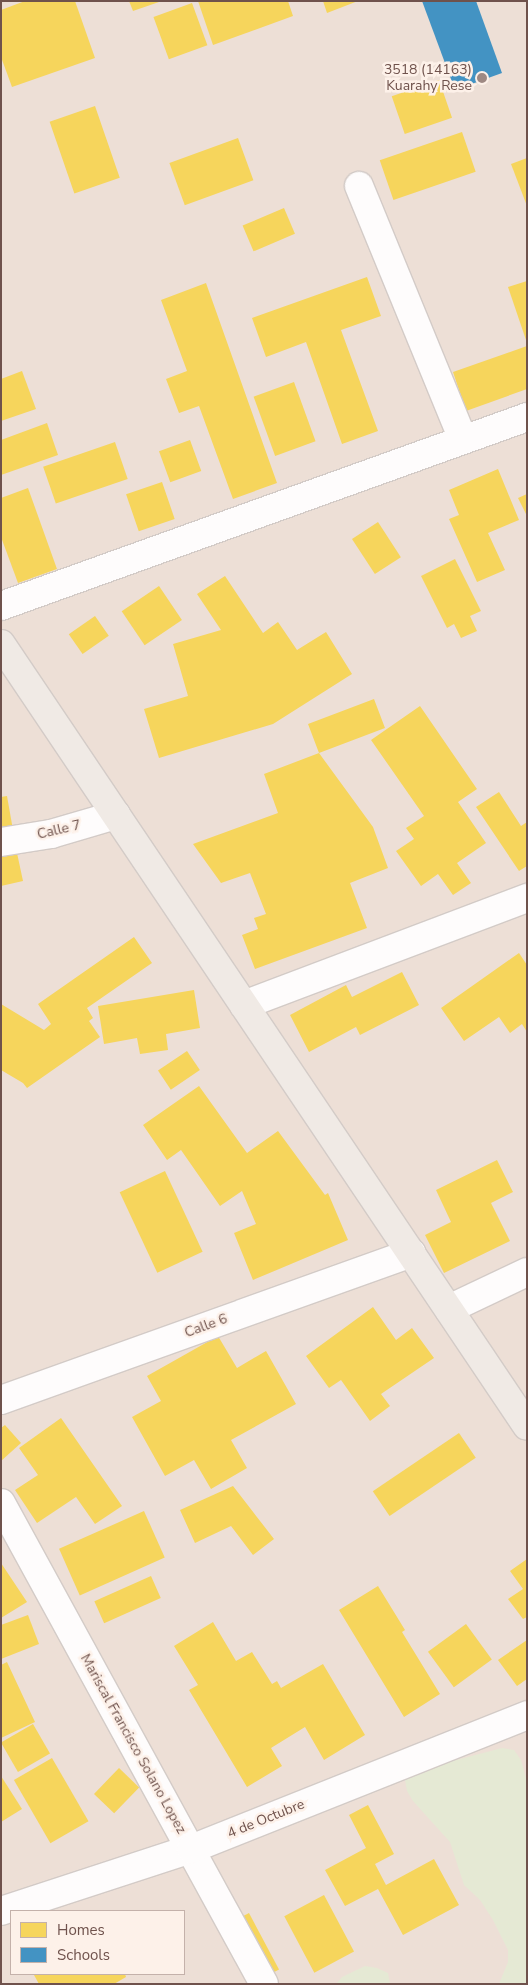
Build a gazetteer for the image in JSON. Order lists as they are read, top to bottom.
{
  "streets": {
    "street": [
      "Calle 7",
      "Calle 6",
      "Mariscal Francisco Solano Lopez",
      "4 de Octubre"
    ]
  },
  "crossings": [
    ["Mariscal Francisco Solano Lopez", "4 de Octubre"]
  ],
  "places": ["3518 (14163) Kuarahy Rese"],
  "legend": ["Homes", "Schools"]
}
